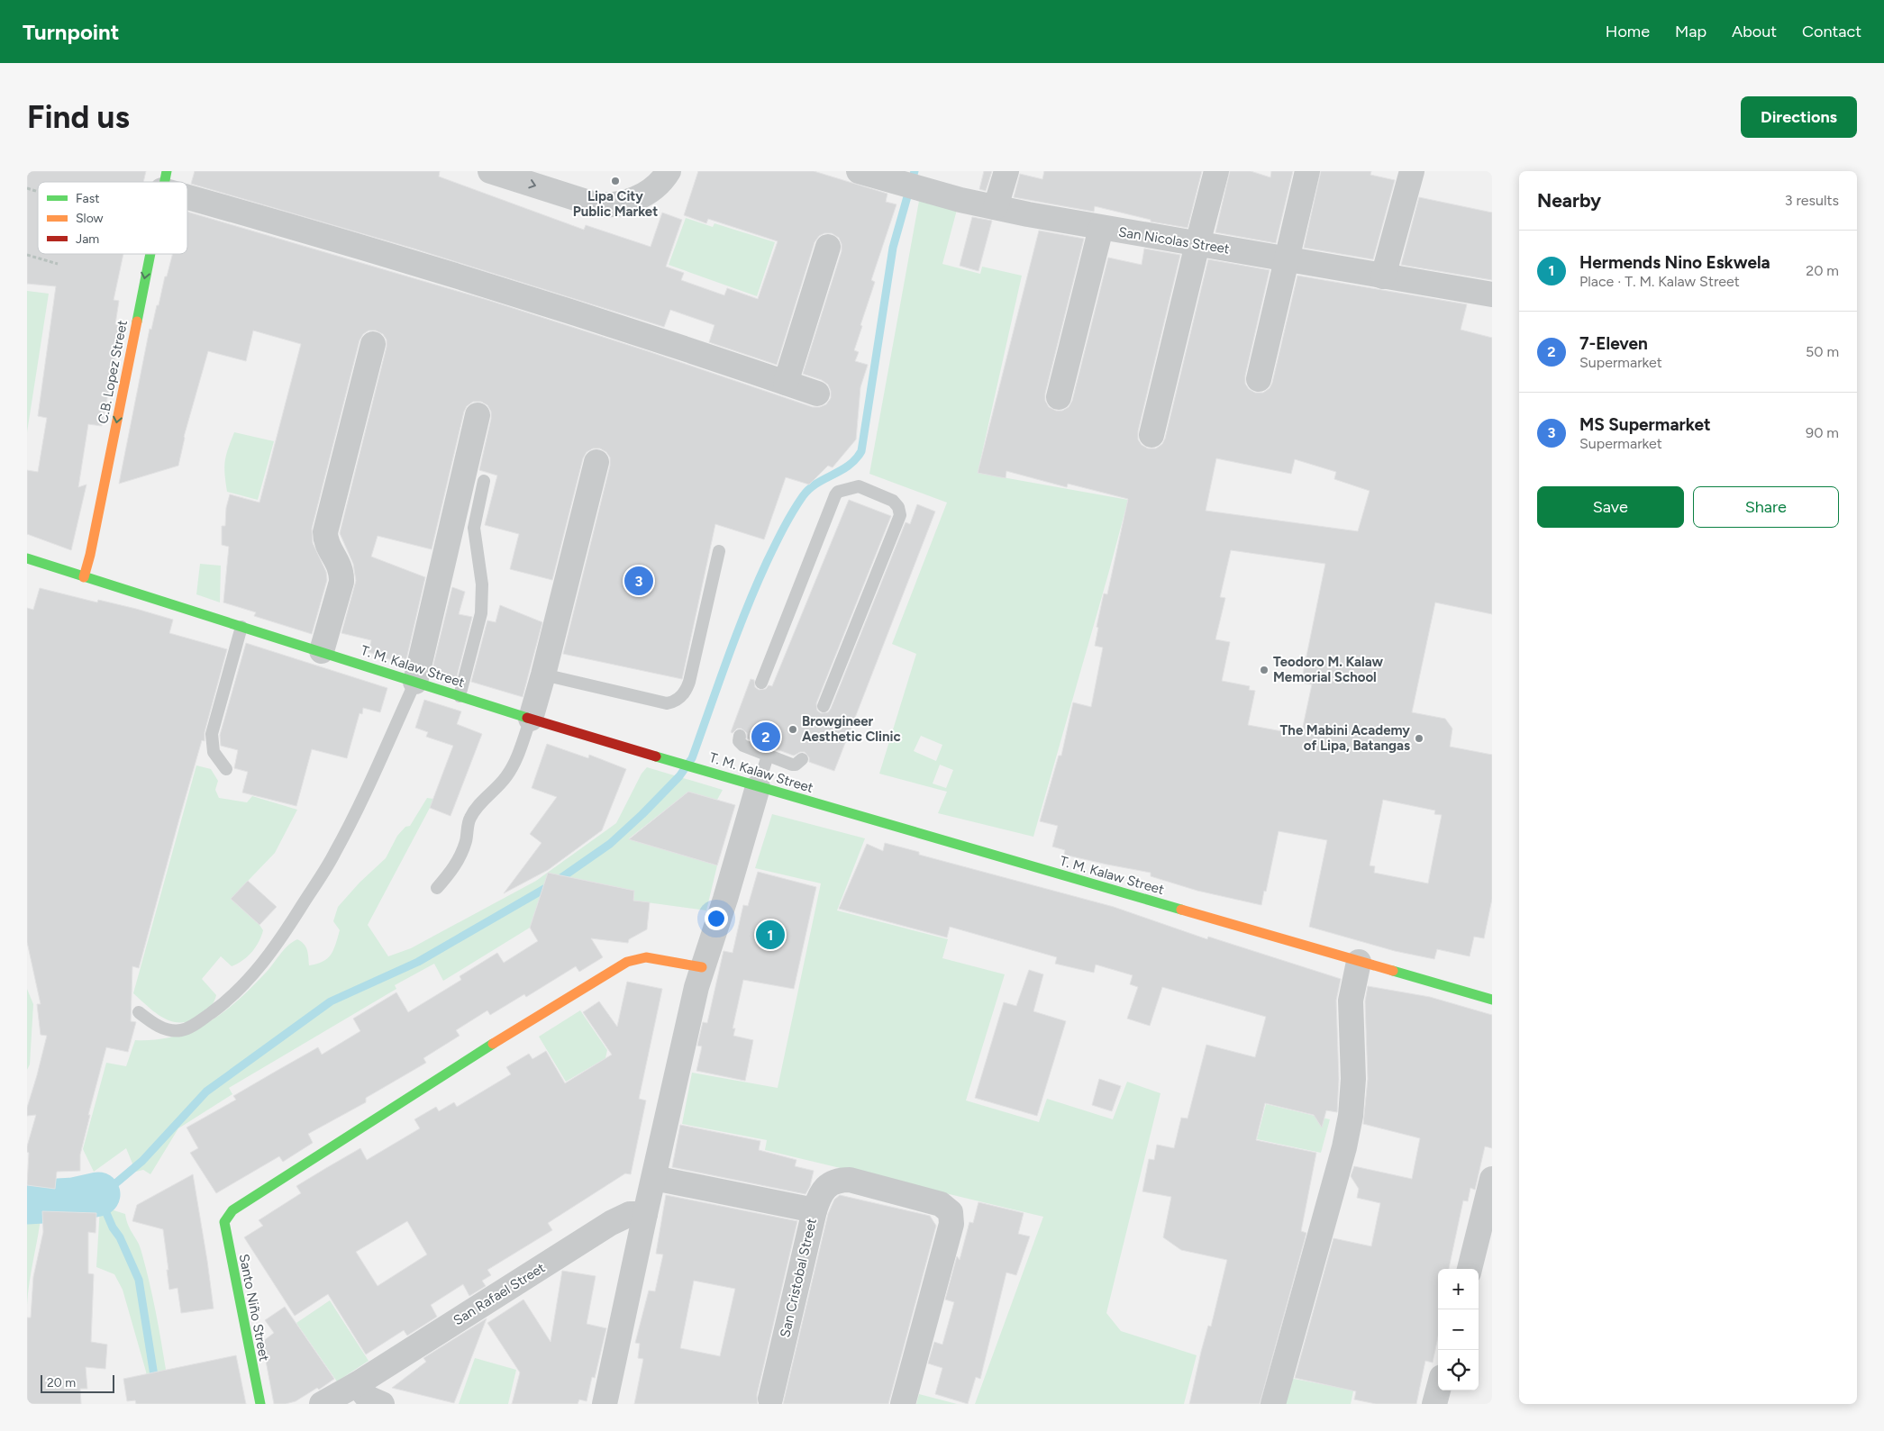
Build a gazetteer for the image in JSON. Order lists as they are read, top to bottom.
{
  "streets": {
    "street": [
      "San Nicolas Street",
      "C.B. Lopez Street",
      "T. M. Kalaw Street",
      "San Cristobal Street",
      "San Rafael Street",
      "Santo Niño Street"
    ]
  },
  "crossings": [
    ["C.B. Lopez Street", "T. M. Kalaw Street"]
  ],
  "one_way": ["C.B. Lopez Street"],
  "places": [
    "Lipa City Public Market",
    "Teodoro M. Kalaw Memorial School",
    "Browgineer Aesthetic Clinic",
    "The Mabini Academy of Lipa, Batangas"
  ],
  "legend": ["Fast", "Slow", "Jam"],
  "scale_bar": "20 m",
  "page": {
    "header": "Turnpoint",
    "nav": [
      "Home",
      "Map",
      "About",
      "Contact"
    ],
    "buttons": [
      "Directions",
      ["Save", "Share"]
    ],
    "title": "Find us",
    "heading": ["Nearby", "3 results"],
    "list": [
      {
        "mark": "1",
        "name": "Hermends Nino Eskwela",
        "note": "Place · T. M. Kalaw Street",
        "value": "20 m"
      },
      {
        "mark": "2",
        "name": "7-Eleven",
        "note": "Supermarket",
        "value": "50 m"
      },
      {
        "mark": "3",
        "name": "MS Supermarket",
        "note": "Supermarket",
        "value": "90 m"
      }
    ],
    "pins": ["3", "2", "1"],
    "map_buttons": ["+", "−"],
    "scale": "20 m"
  }
}
